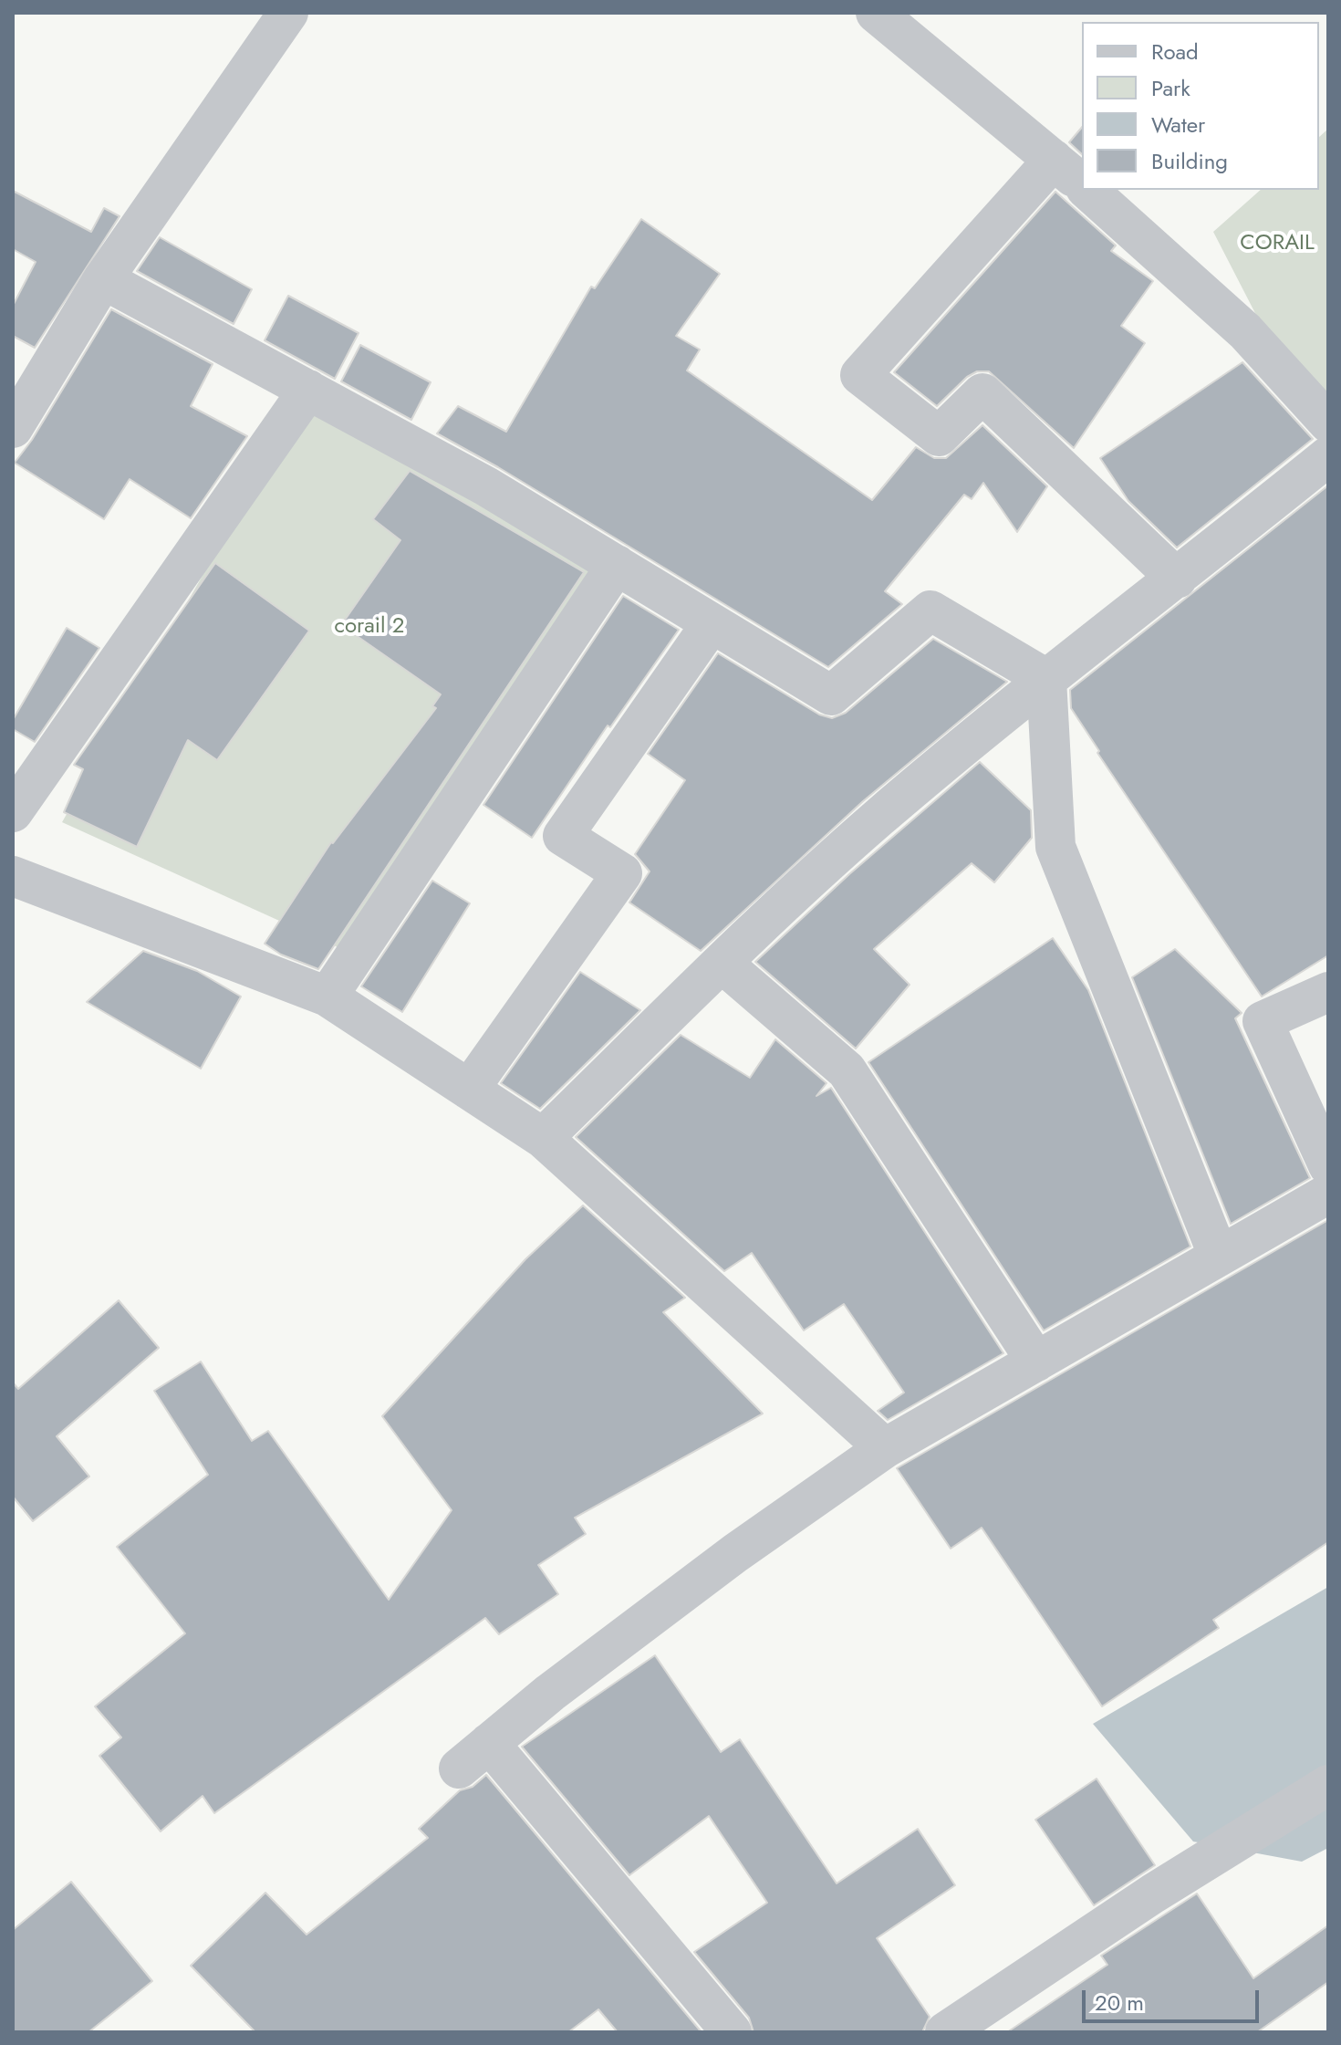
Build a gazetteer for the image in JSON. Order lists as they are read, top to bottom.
{
  "parks": ["CORAIL", "corail 2"],
  "legend": [
    "Road",
    "Park",
    "Water",
    "Building"
  ],
  "scale_bar": "20 m"
}
